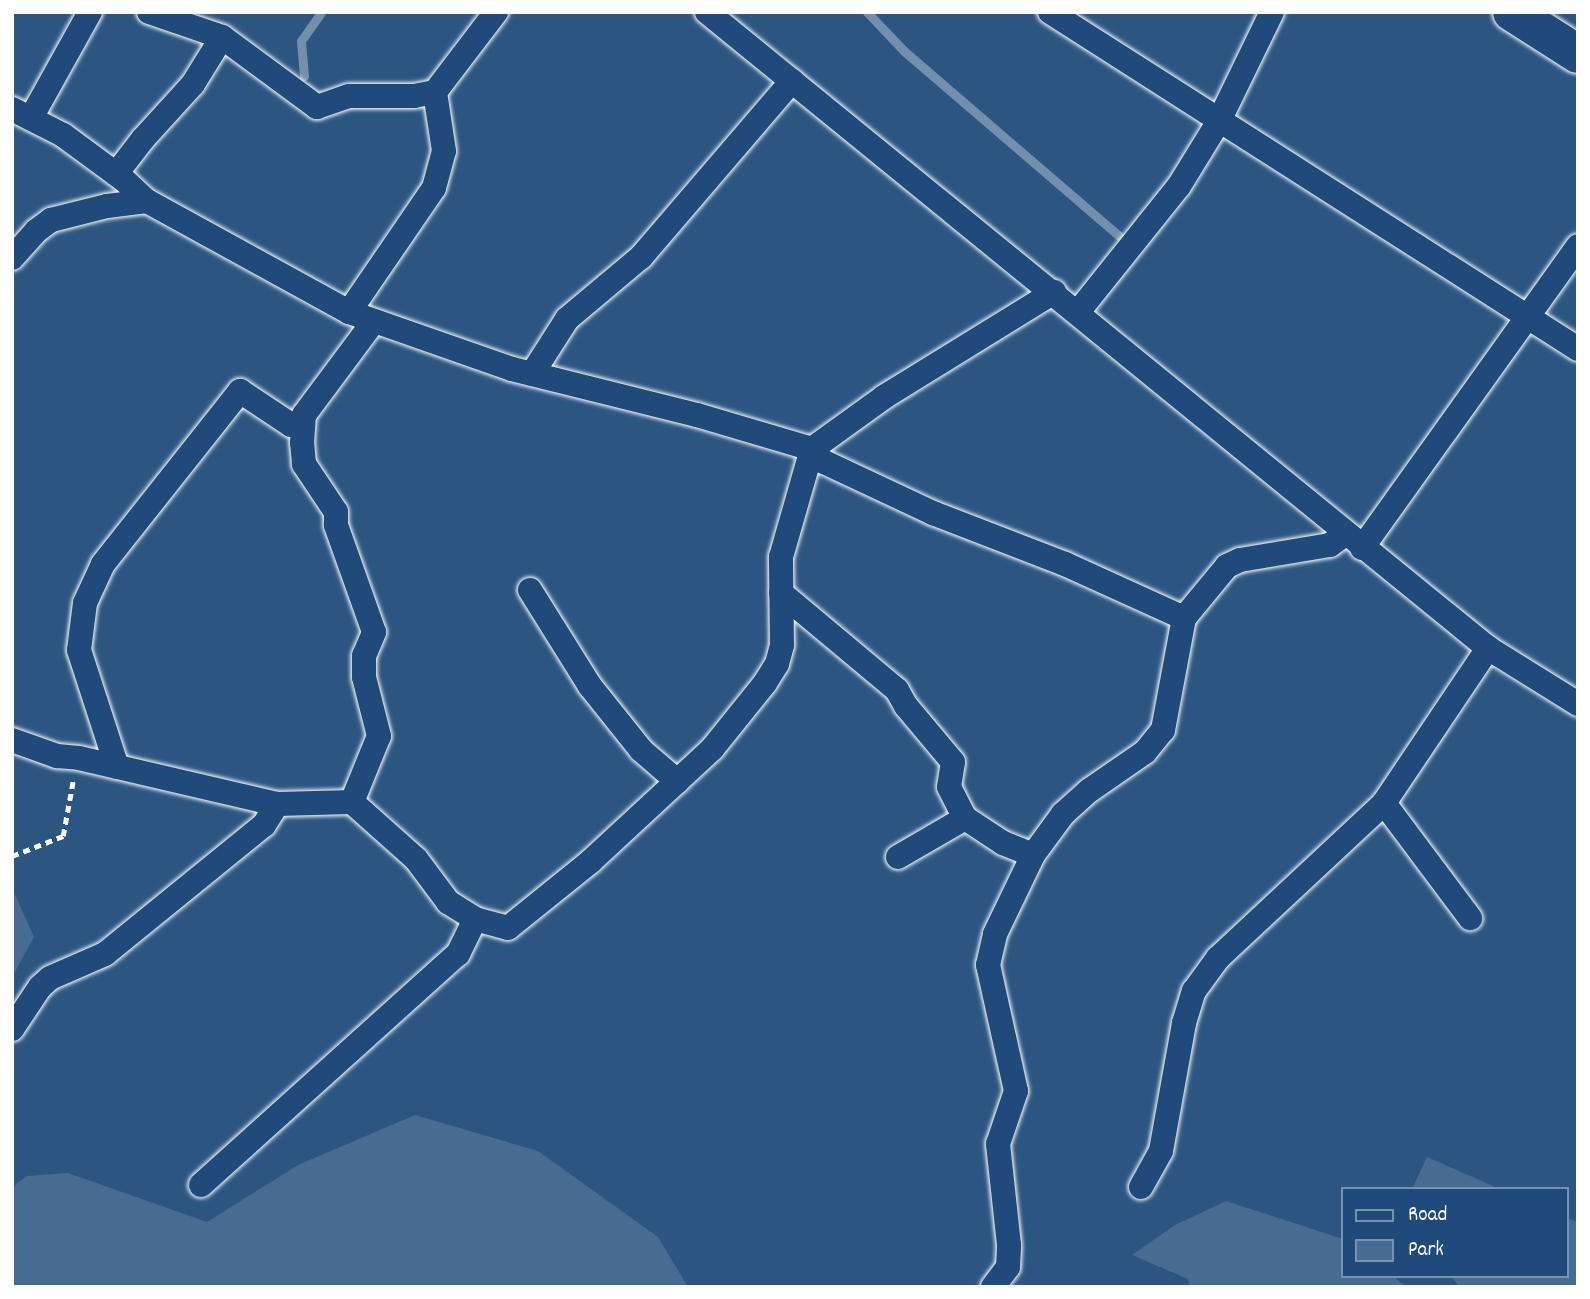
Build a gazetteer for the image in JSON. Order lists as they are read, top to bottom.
{
  "legend": ["Road", "Park"]
}
